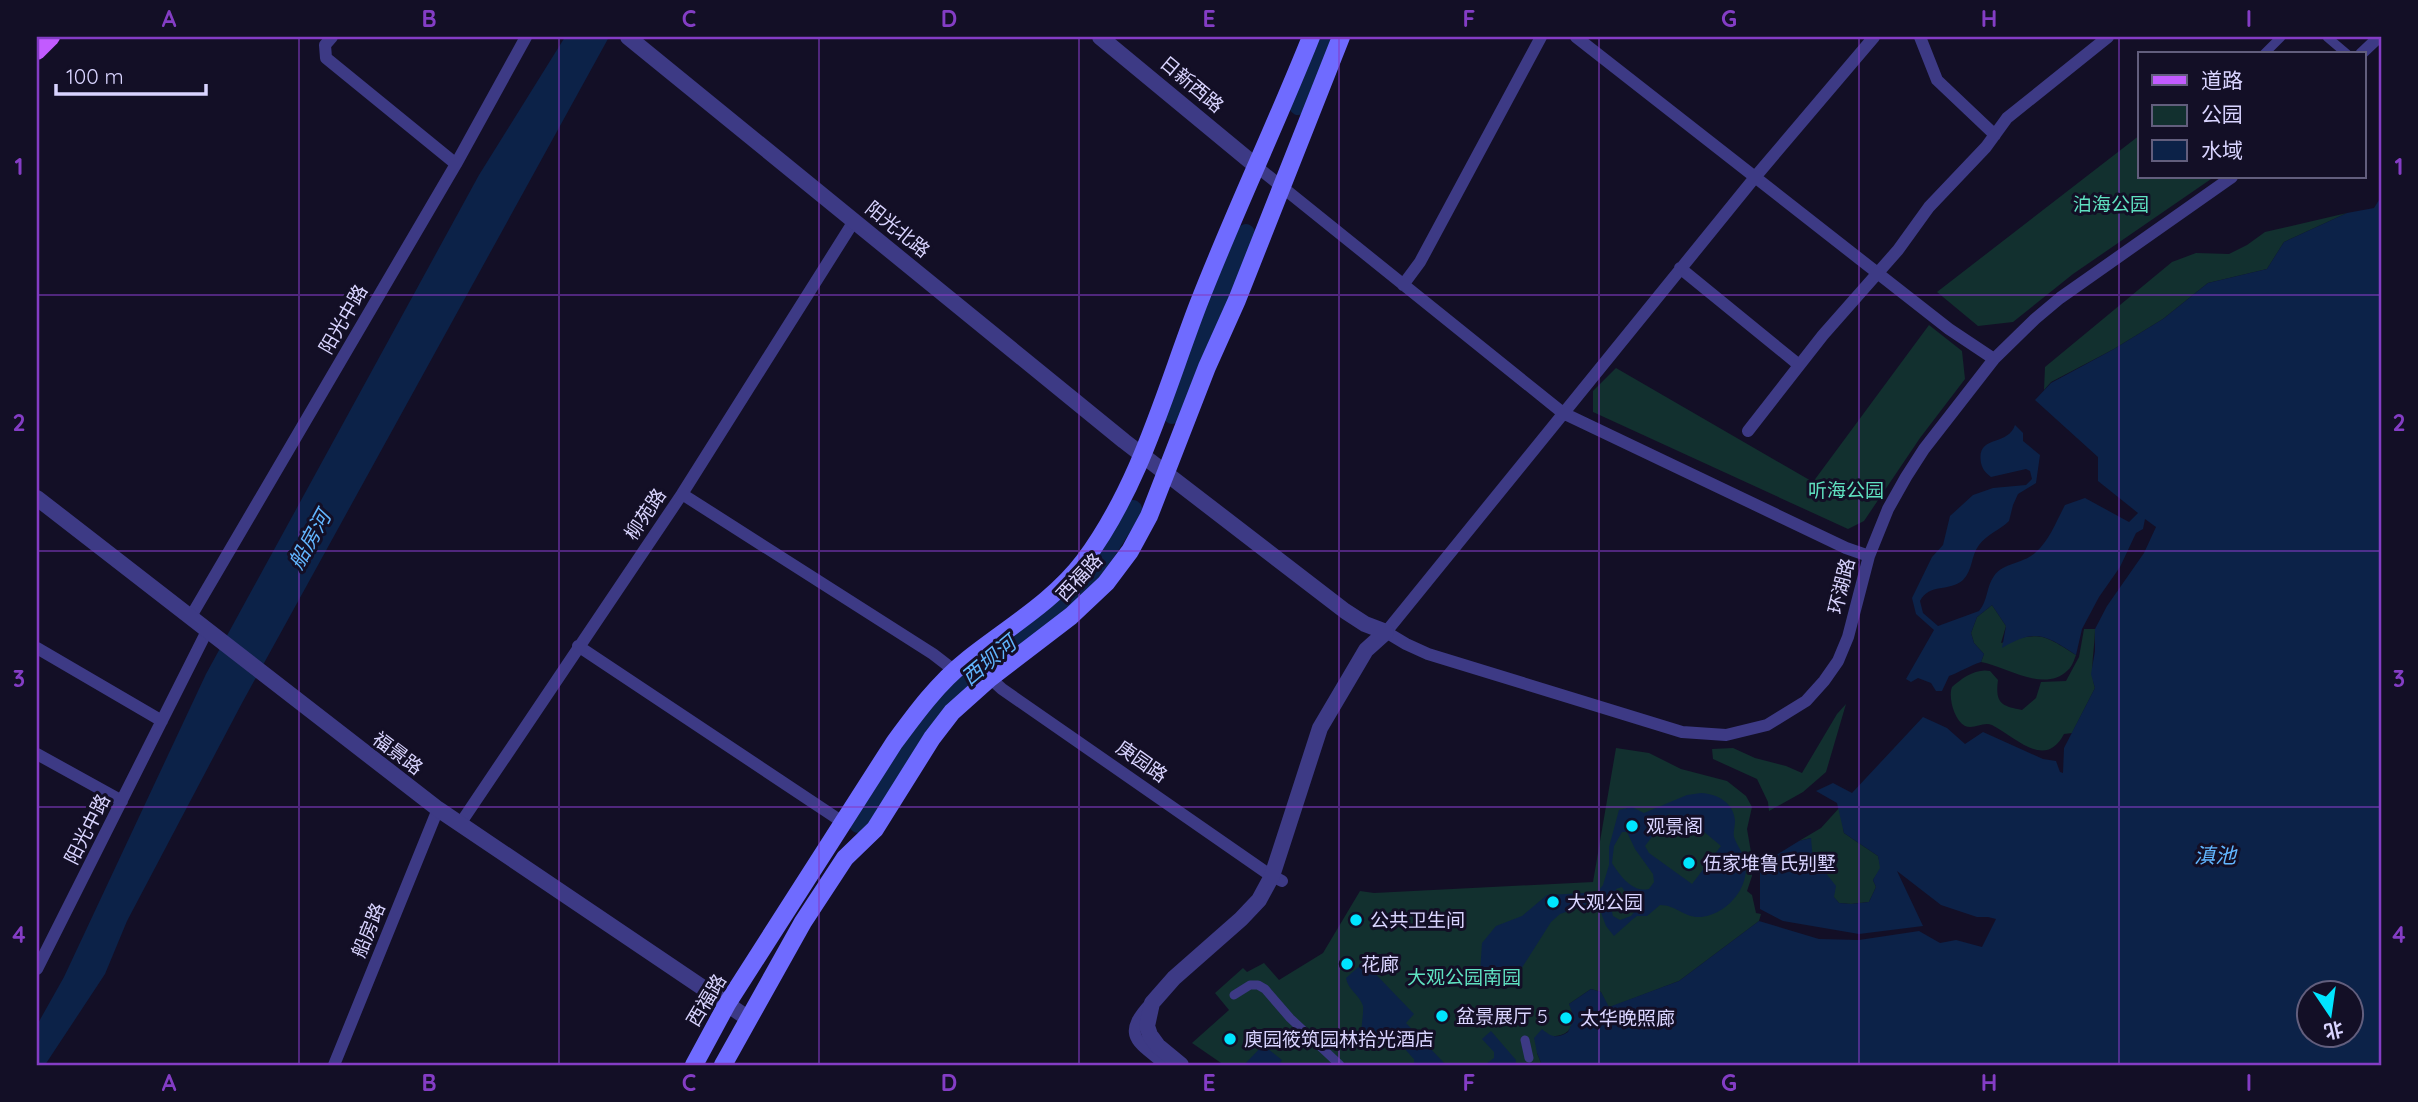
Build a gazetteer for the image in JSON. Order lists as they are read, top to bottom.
{
  "streets": {
    "main road": ["西福路"],
    "street": [
      "日新西路",
      "阳光北路",
      "阳光中路",
      "柳苑路",
      "环湖路",
      "福景路",
      "庚园路",
      "船房路"
    ]
  },
  "crossings": [
    ["日新西路", "西福路"],
    ["阳光北路", "柳苑路"],
    ["阳光北路", "西福路"],
    ["阳光北路", "环湖路"],
    ["阳光中路", "福景路"],
    ["柳苑路", "福景路"],
    ["西福路", "福景路"],
    ["西福路", "庚园路"],
    ["福景路", "船房路"]
  ],
  "water": ["船房河", "西坝河", "滇池"],
  "parks": ["泊海公园", "听海公园", "大观公园南园"],
  "places": [
    "观景阁",
    "伍家堆鲁氏别墅",
    "大观公园",
    "公共卫生间",
    "花廊",
    "盆景展厅 5",
    "太华晚照廊",
    "庾园筱筑园林拾光酒店"
  ],
  "legend": ["道路", "公园", "水域"],
  "scale_bar": "100 m",
  "north": "bottom",
  "grid": {
    "columns": [
      "A",
      "B",
      "C",
      "D",
      "E",
      "F",
      "G",
      "H",
      "I"
    ],
    "rows": [
      "1",
      "2",
      "3",
      "4"
    ]
  }
}
